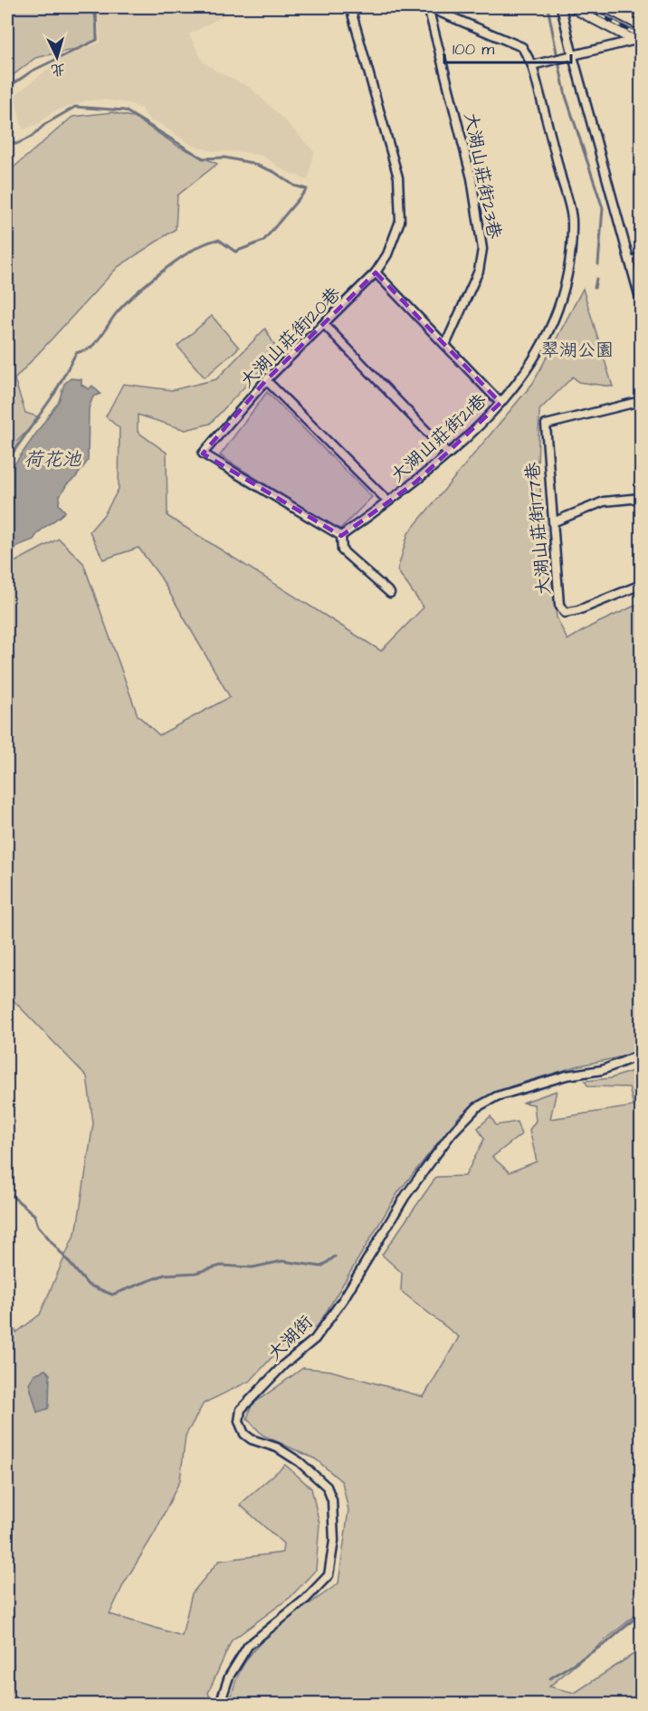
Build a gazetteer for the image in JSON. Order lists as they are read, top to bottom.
{
  "streets": {
    "street": [
      "大湖山莊街23巷",
      "大湖山莊街120巷",
      "大湖山莊街21巷",
      "大湖山莊街177巷",
      "大湖街"
    ]
  },
  "crossings": [
    ["大湖山莊街120巷", "大湖山莊街21巷"]
  ],
  "water": ["荷花池"],
  "parks": ["翠湖公園"],
  "scale_bar": "100 m",
  "north": "bottom"
}
